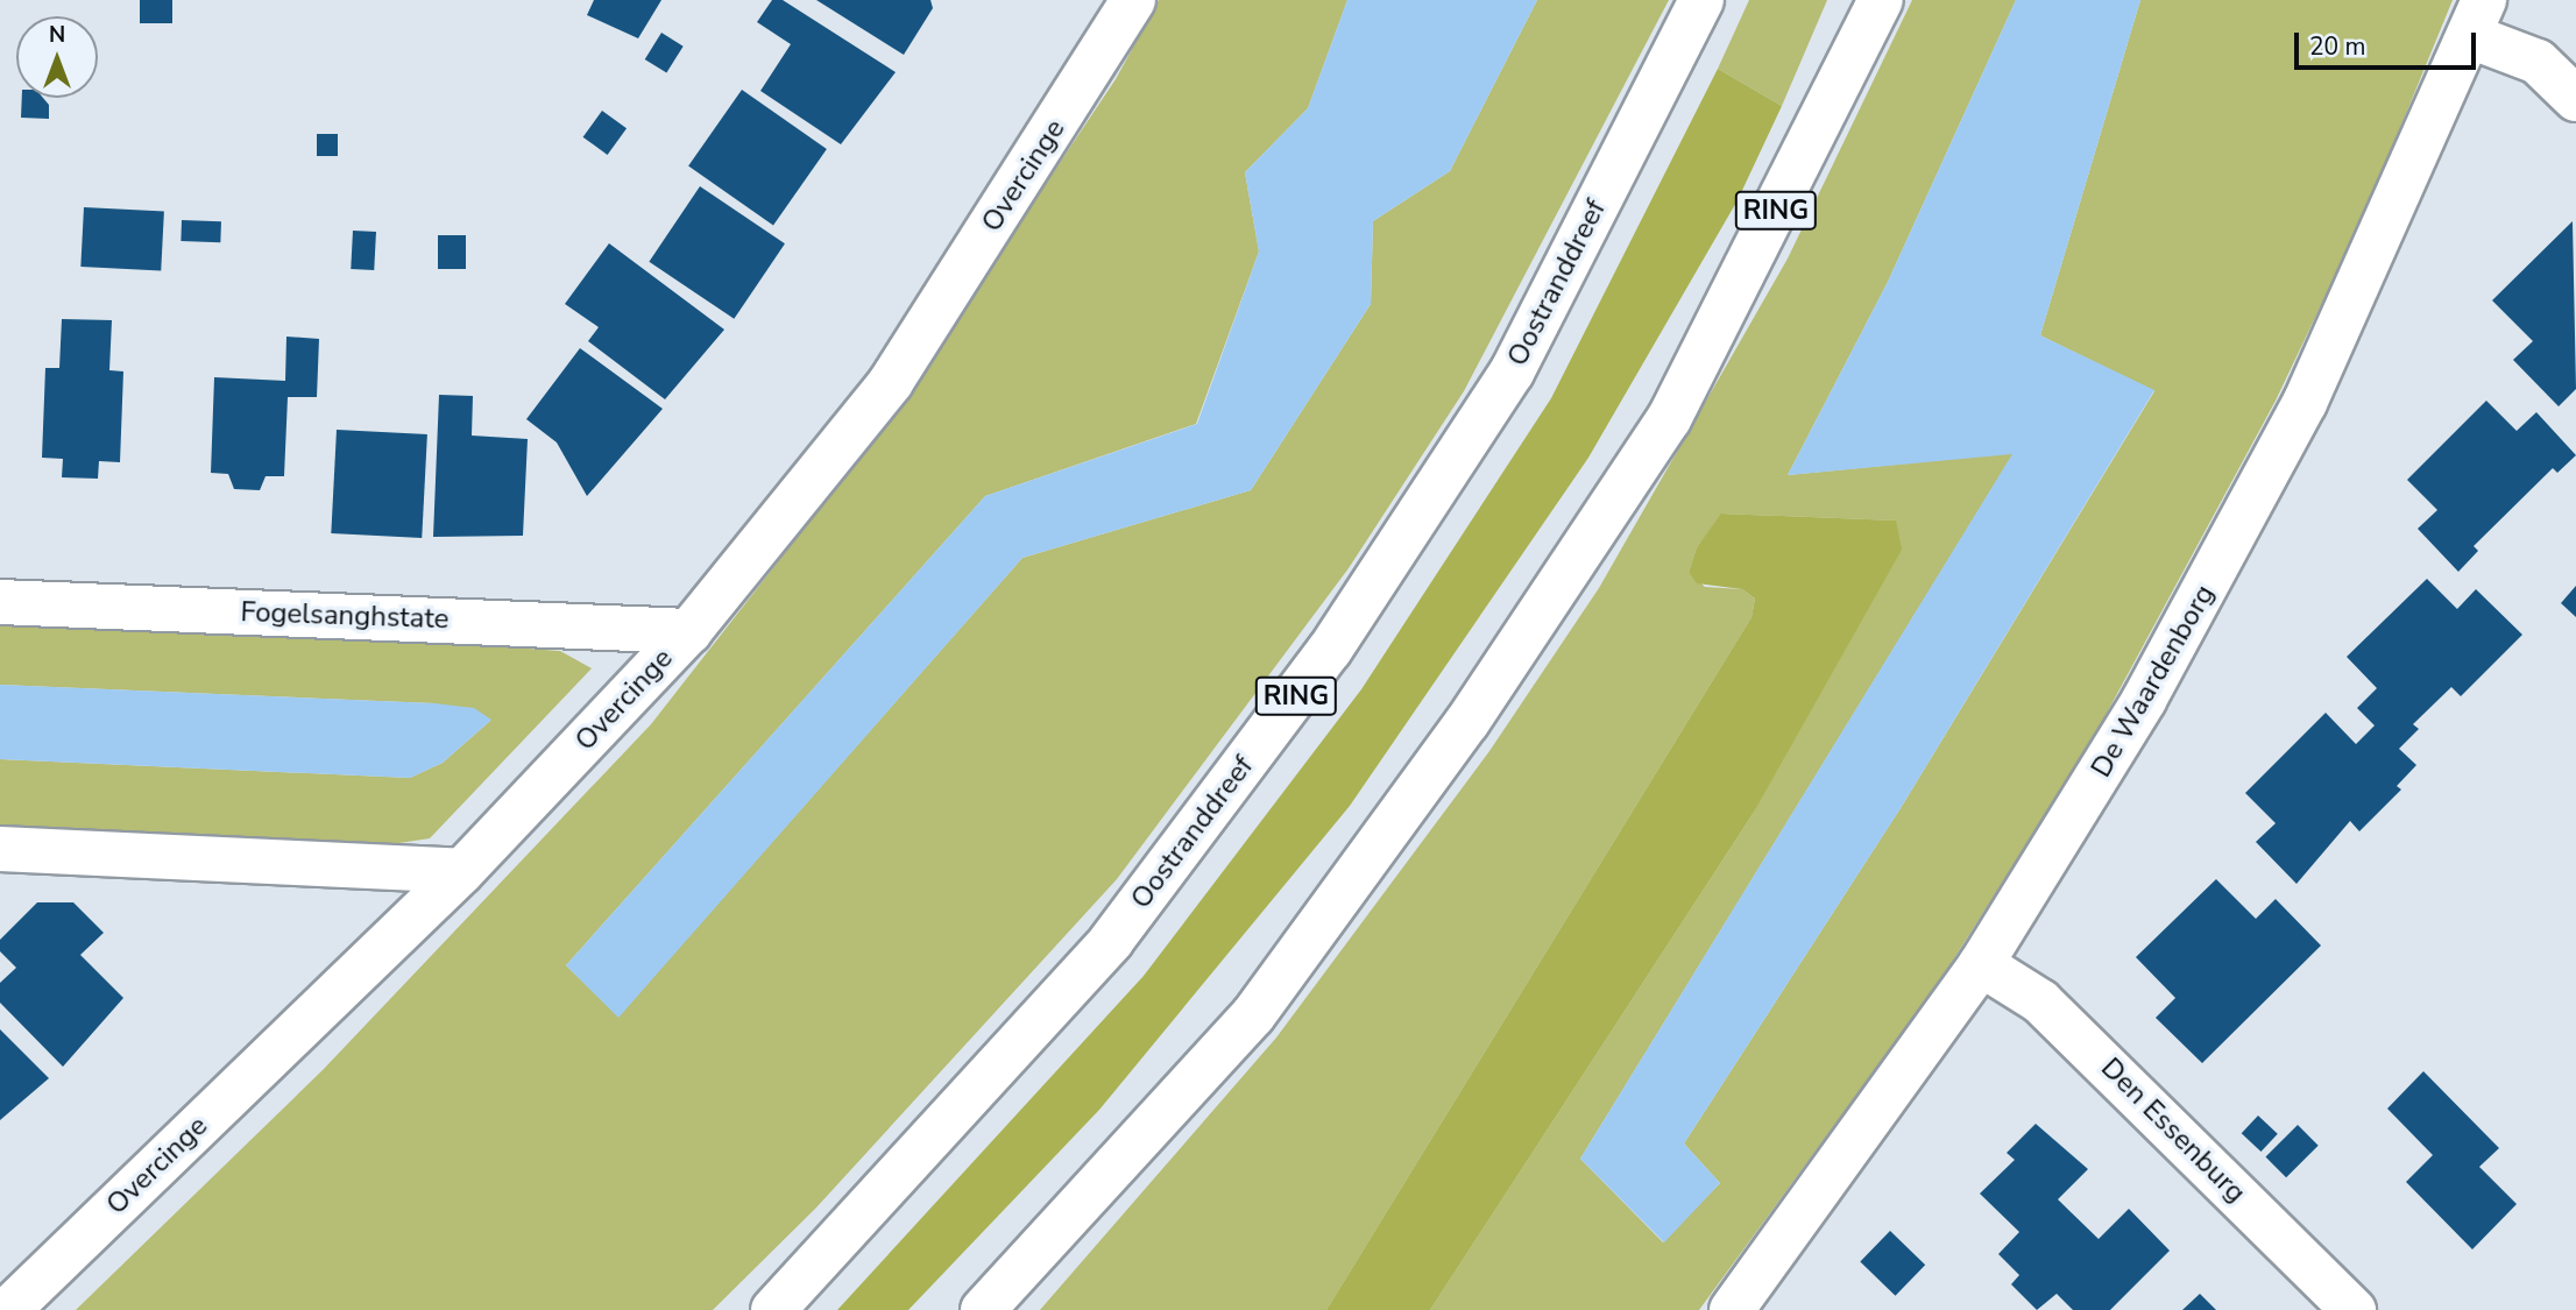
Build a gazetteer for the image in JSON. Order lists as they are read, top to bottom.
{
  "streets": {
    "street": [
      "Overcinge",
      "RING",
      "Oostranddreef",
      "Fogelsanghstate",
      "De Waardenborg",
      "Den Essenburg"
    ]
  },
  "crossings": [
    ["Overcinge", "Fogelsanghstate"],
    ["De Waardenborg", "Den Essenburg"]
  ],
  "scale_bar": "20 m",
  "north": "top"
}
